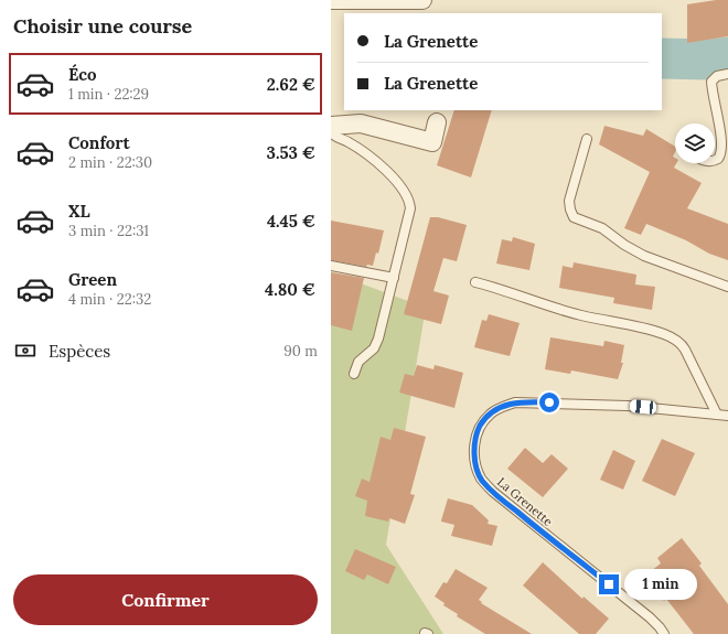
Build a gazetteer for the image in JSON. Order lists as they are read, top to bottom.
{
  "streets": {
    "lane": ["La Grenette"]
  },
  "page": {
    "heading": "Choisir une course",
    "banner": ["La Grenette", "La Grenette"],
    "list": [
      {
        "name": "Éco",
        "note": "1 min · 22:29",
        "value": "2.62 €"
      },
      {
        "name": "Confort",
        "note": "2 min · 22:30",
        "value": "3.53 €"
      },
      {
        "name": "XL",
        "note": "3 min · 22:31",
        "value": "4.45 €"
      },
      {
        "name": "Green",
        "note": "4 min · 22:32",
        "value": "4.80 €"
      }
    ],
    "pay": ["Espèces", "90 m"],
    "buttons": "Confirmer",
    "bubble": "1 min"
  }
}
